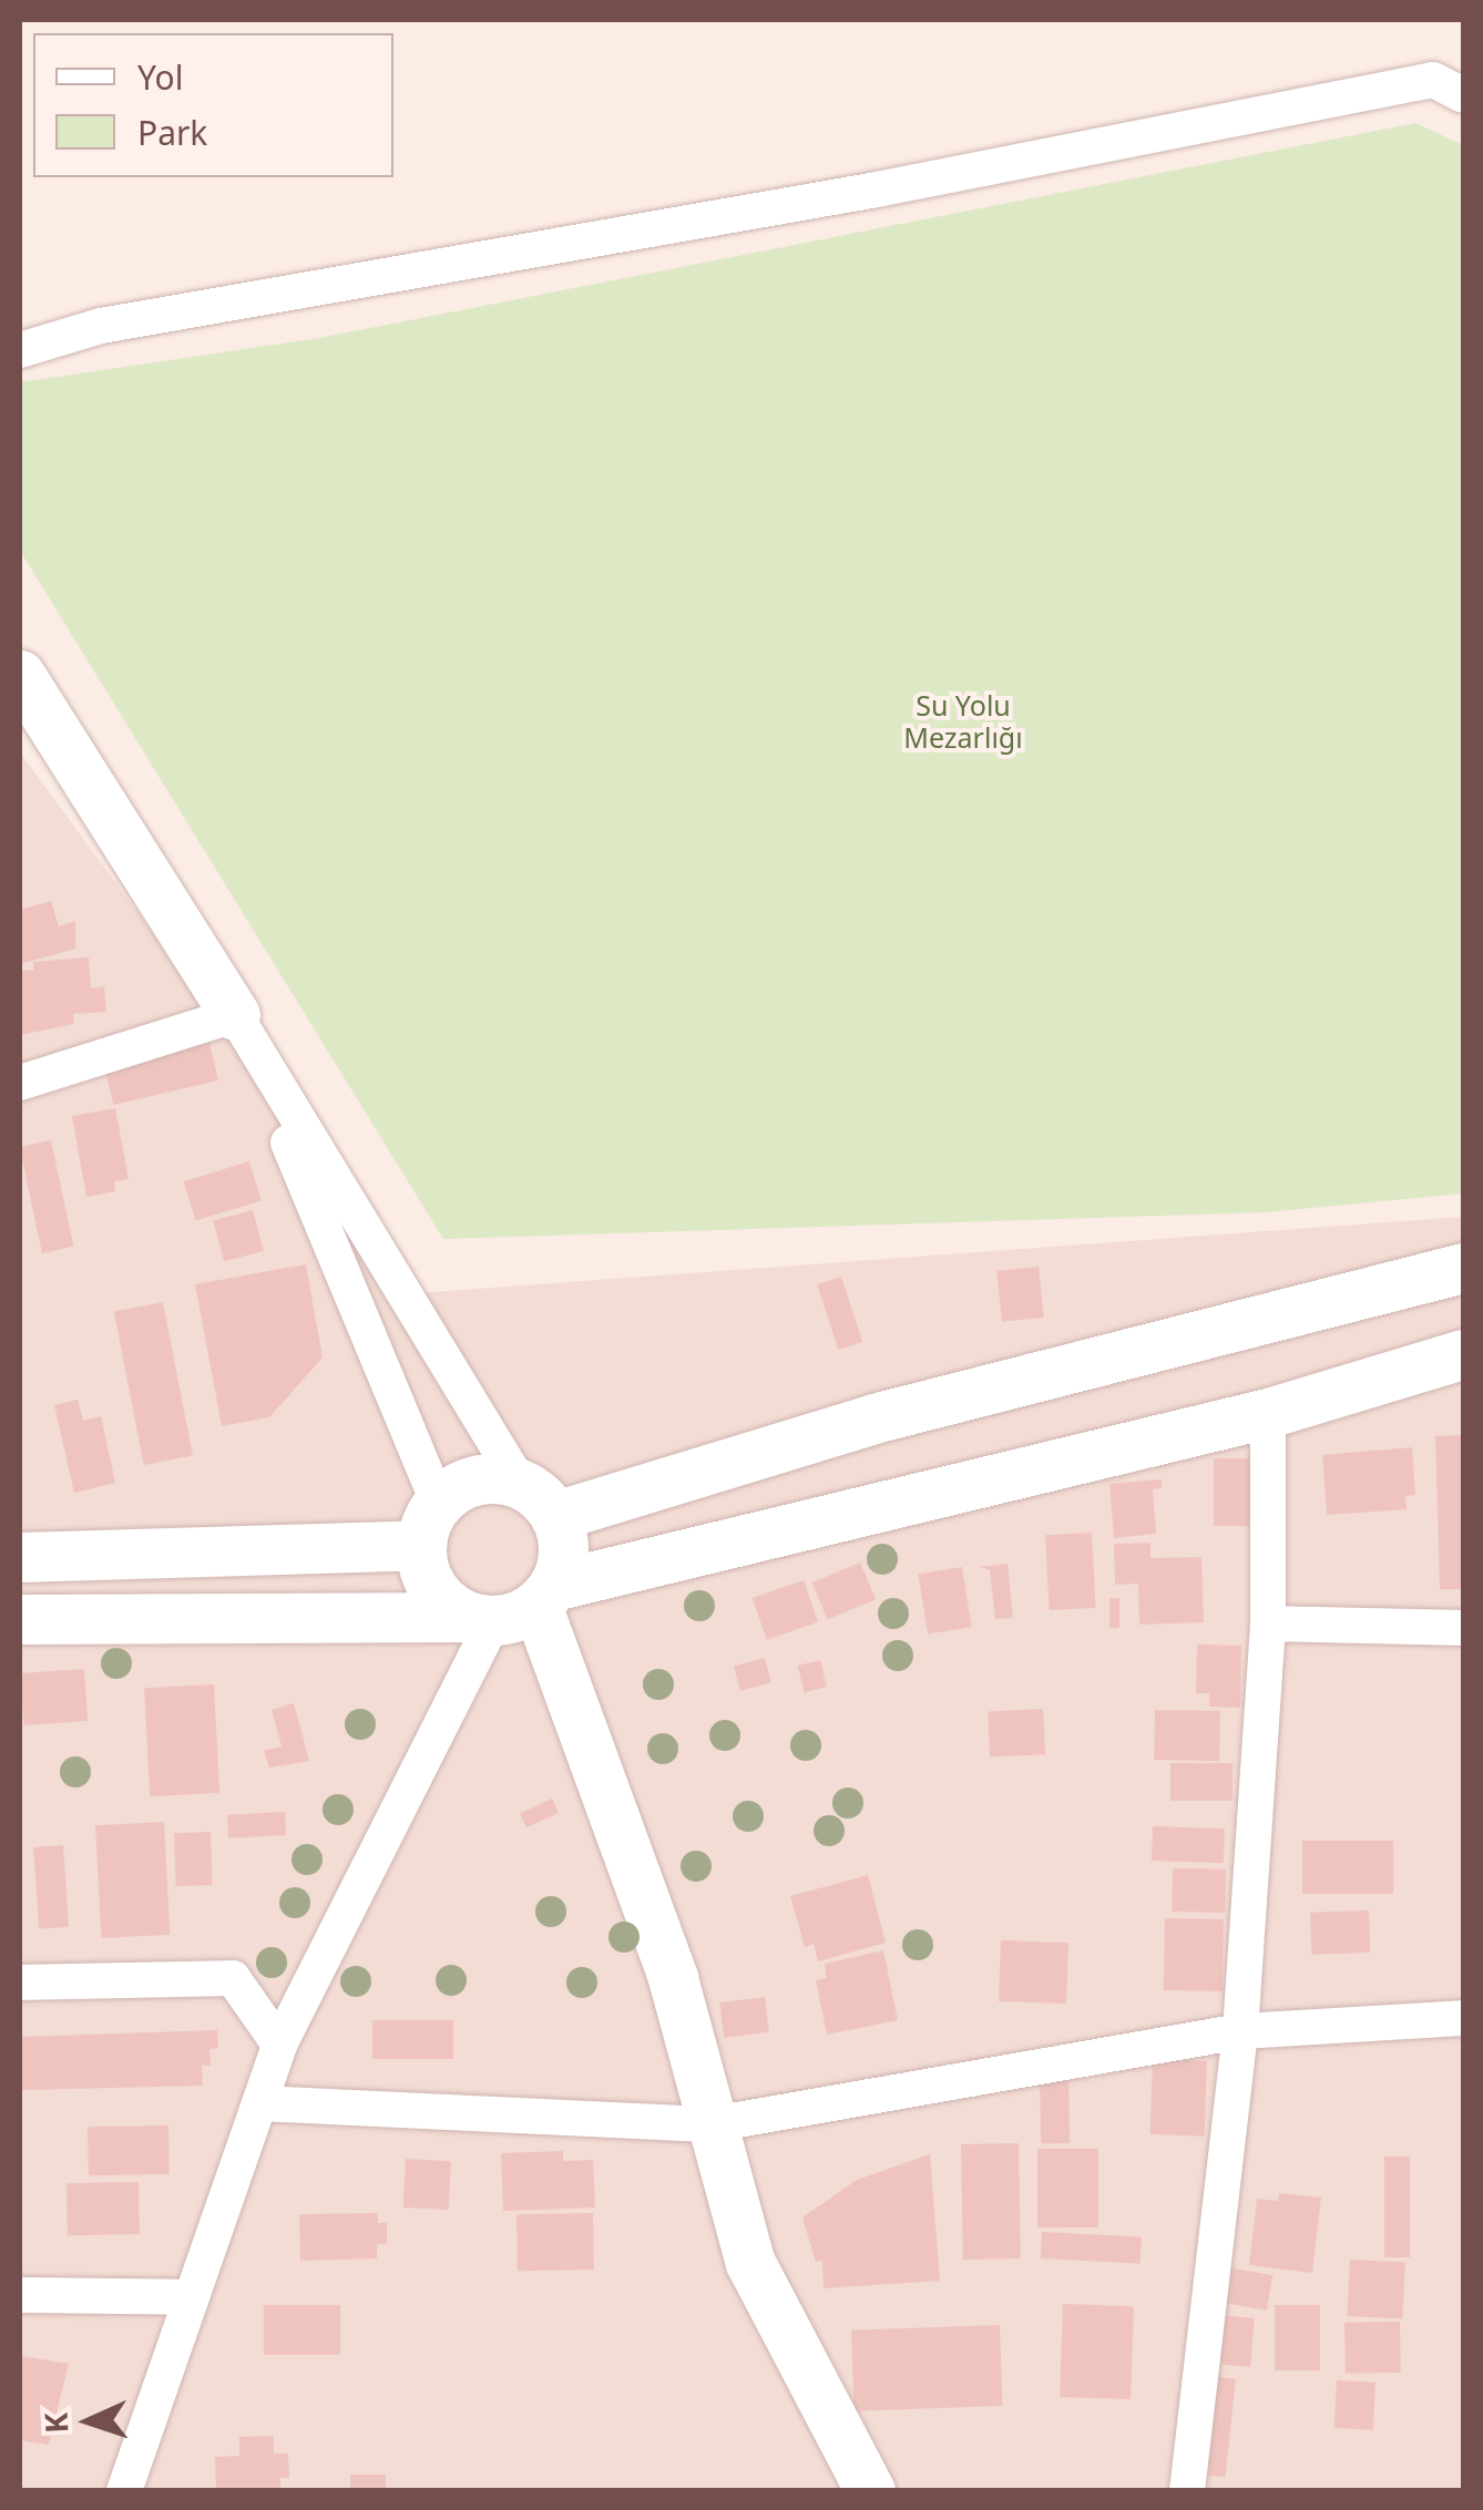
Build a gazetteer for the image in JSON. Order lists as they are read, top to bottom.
{
  "parks": ["Su Yolu Mezarlığı"],
  "legend": ["Yol", "Park"],
  "north": "left"
}
